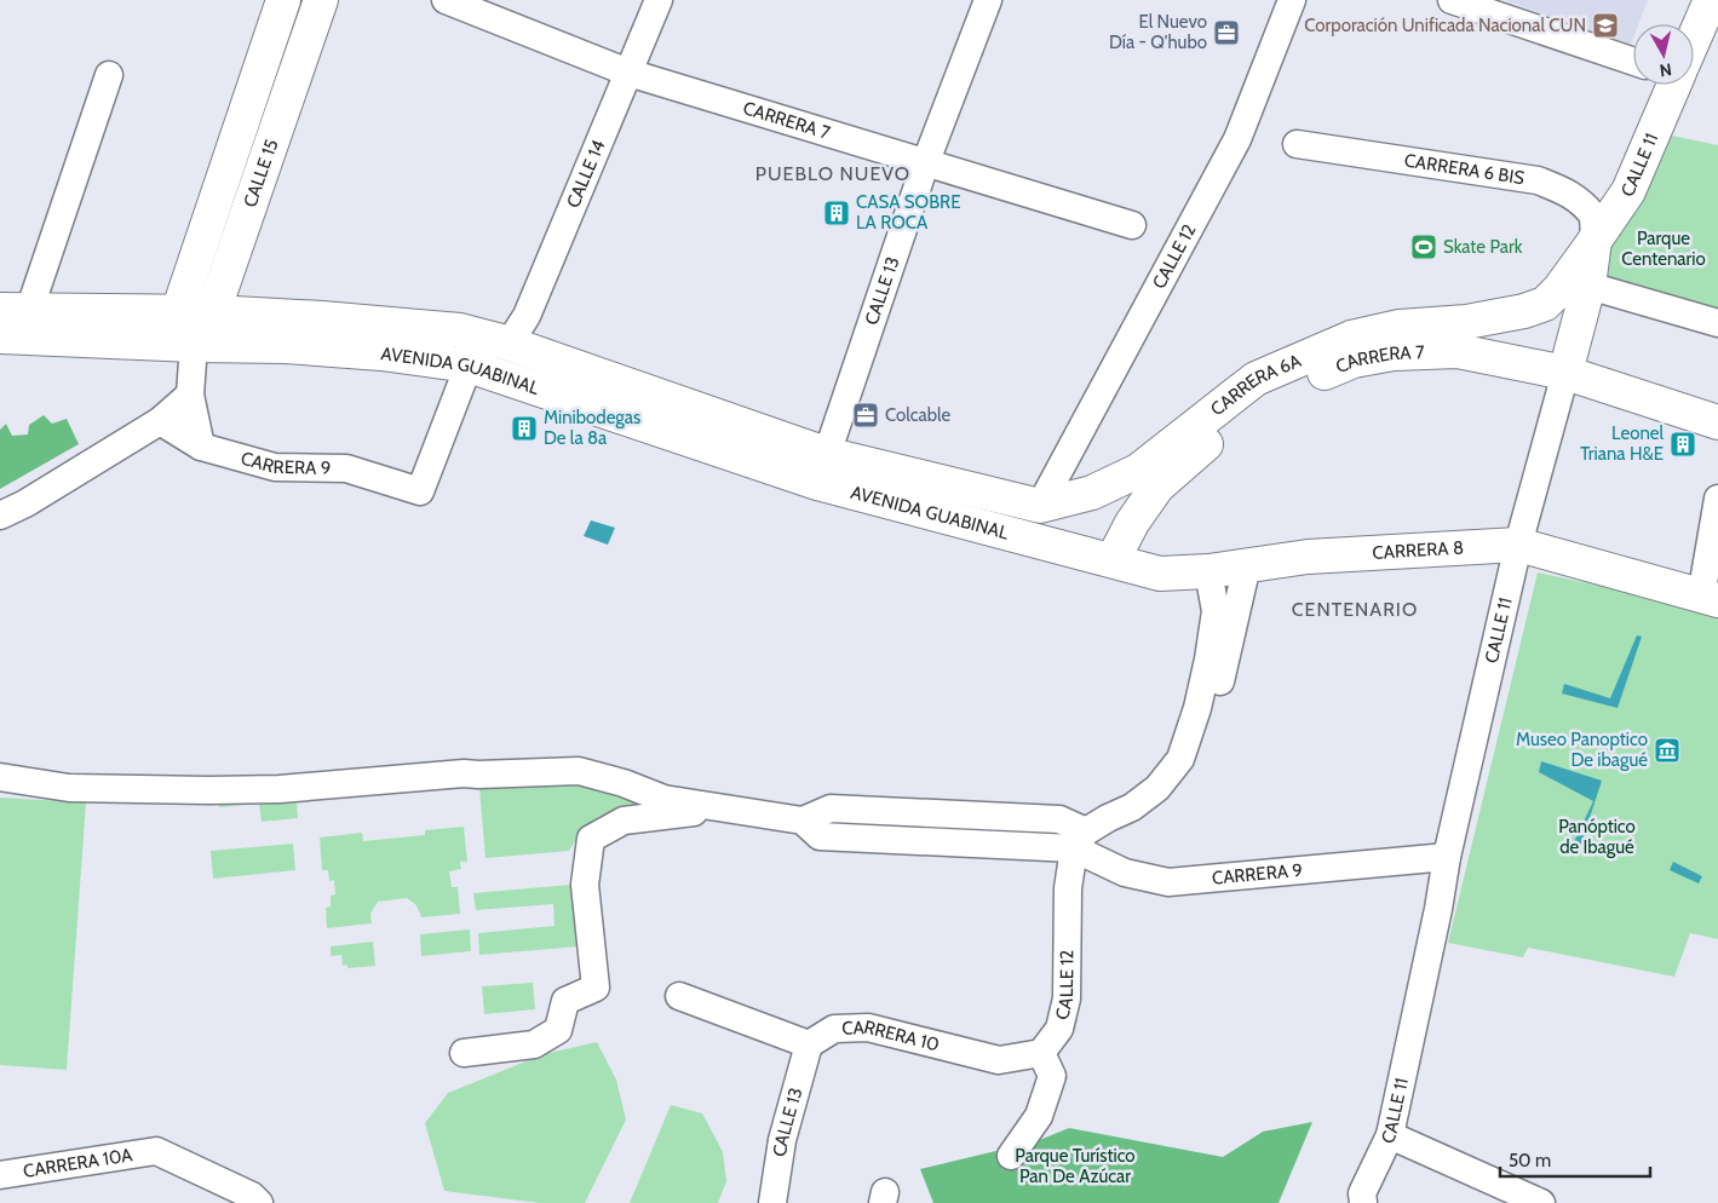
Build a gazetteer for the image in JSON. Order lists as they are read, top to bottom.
{
  "streets": {
    "main road": [
      "CARRERA 7",
      "CALLE 11",
      "CALLE 15",
      "AVENIDA GUABINAL",
      "CARRERA 6A",
      "CARRERA 8"
    ],
    "street": [
      "CARRERA 6 BIS",
      "CALLE 14",
      "CALLE 12",
      "CALLE 13",
      "CARRERA 9",
      "CARRERA 10",
      "CARRERA 10A"
    ]
  },
  "crossings": [
    ["CARRERA 7", "CALLE 11"],
    ["CARRERA 7", "CALLE 14"],
    ["CARRERA 7", "CALLE 13"],
    ["CARRERA 7", "AVENIDA GUABINAL"],
    ["CARRERA 7", "CARRERA 6A"],
    ["CARRERA 7", "CARRERA 8"],
    ["CALLE 11", "CARRERA 6 BIS"],
    ["CALLE 11", "CARRERA 6A"],
    ["CALLE 11", "CARRERA 9"],
    ["CALLE 11", "CARRERA 8"],
    ["CARRERA 6 BIS", "CARRERA 6A"],
    ["CALLE 15", "AVENIDA GUABINAL"],
    ["CALLE 15", "CARRERA 9"],
    ["CALLE 14", "AVENIDA GUABINAL"],
    ["CALLE 12", "AVENIDA GUABINAL"],
    ["CALLE 12", "CARRERA 6A"],
    ["CALLE 12", "CARRERA 9"],
    ["CALLE 12", "CARRERA 10"],
    ["CALLE 13", "AVENIDA GUABINAL"],
    ["CALLE 13", "CARRERA 10"],
    ["AVENIDA GUABINAL", "CARRERA 6A"],
    ["AVENIDA GUABINAL", "CARRERA 9"],
    ["AVENIDA GUABINAL", "CARRERA 8"]
  ],
  "districts": ["PUEBLO NUEVO", "CENTENARIO"],
  "parks": ["Parque Centenario", "Panóptico de Ibagué", "Parque Turístico Pan De Azúcar"],
  "places": {
    "school or university": ["Corporación Unificada Nacional CUN"],
    "office": ["El Nuevo Día - Q'hubo", "Colcable"],
    "building": ["CASA SOBRE LA ROCA", "Minibodegas De la 8a", "Leonel Triana H&E"],
    "sports": ["Skate Park"],
    "museum": ["Museo Panoptico De ibagué"]
  },
  "scale_bar": "50 m",
  "north": "bottom"
}
